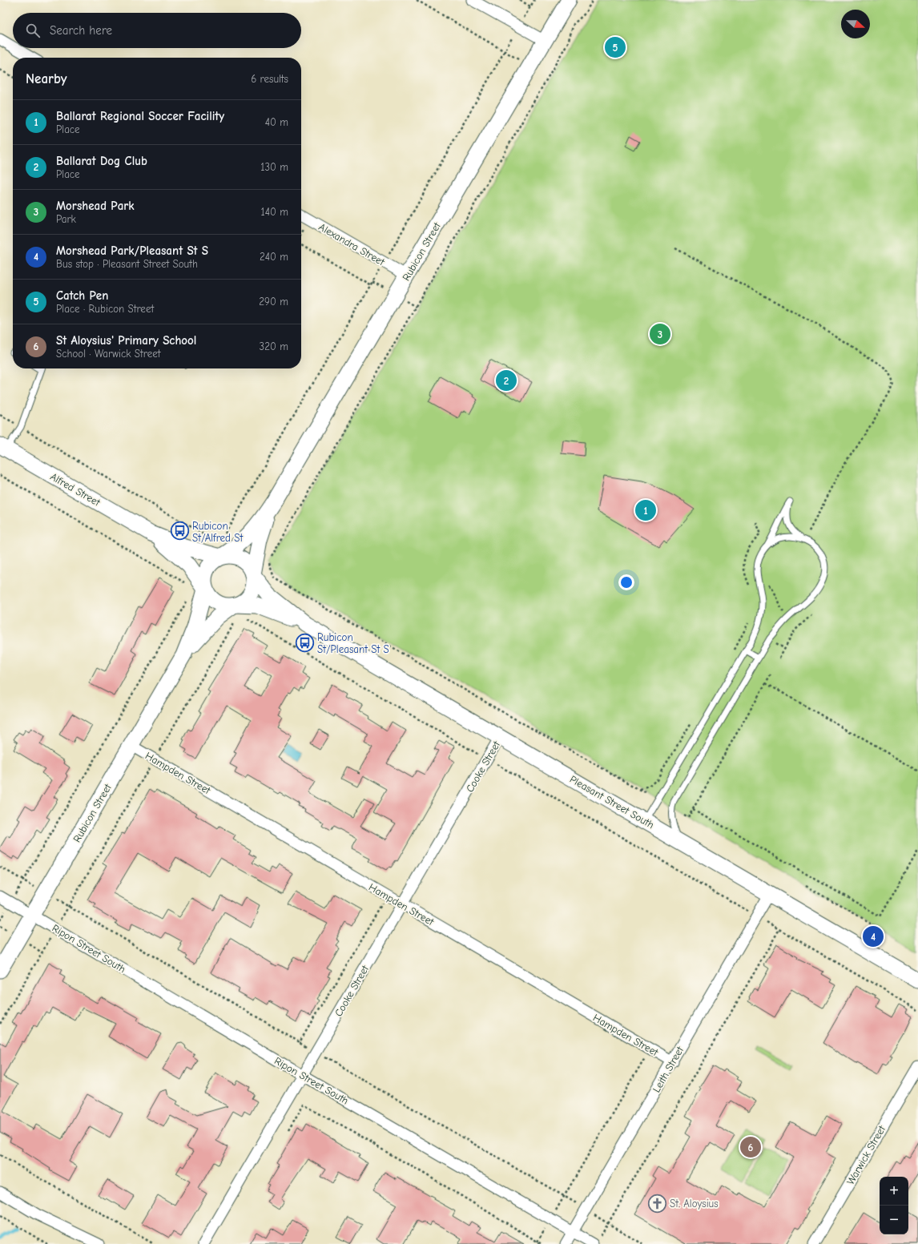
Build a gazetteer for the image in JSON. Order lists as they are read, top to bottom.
{
  "streets": {
    "street": [
      "Alexandra Street",
      "Rubicon Street",
      "Alfred Street",
      "Cooke Street",
      "Hampden Street",
      "Pleasant Street South",
      "Ripon Street South",
      "Leith Street",
      "Warwick Street"
    ]
  },
  "crossings": [
    ["Alexandra Street", "Rubicon Street"],
    ["Rubicon Street", "Alfred Street"],
    ["Rubicon Street", "Hampden Street"],
    ["Rubicon Street", "Pleasant Street South"],
    ["Rubicon Street", "Ripon Street South"],
    ["Alfred Street", "Pleasant Street South"],
    ["Cooke Street", "Hampden Street"],
    ["Cooke Street", "Pleasant Street South"],
    ["Cooke Street", "Ripon Street South"],
    ["Hampden Street", "Leith Street"],
    ["Pleasant Street South", "Leith Street"],
    ["Ripon Street South", "Leith Street"]
  ],
  "places": {
    "bus stop": ["Rubicon St/Alfred St", "Rubicon St/Pleasant St S"],
    "church": ["St. Aloysius"]
  },
  "north": "right",
  "page": {
    "search": "Search here",
    "pins": [
      "5",
      "3",
      "2",
      "1",
      "4",
      "6"
    ],
    "heading": ["Nearby", "6 results"],
    "list": [
      {
        "mark": "1",
        "name": "Ballarat Regional Soccer Facility",
        "note": "Place",
        "value": "40 m"
      },
      {
        "mark": "2",
        "name": "Ballarat Dog Club",
        "note": "Place",
        "value": "130 m"
      },
      {
        "mark": "3",
        "name": "Morshead Park",
        "note": "Park",
        "value": "140 m"
      },
      {
        "mark": "4",
        "name": "Morshead Park/Pleasant St S",
        "note": "Bus stop · Pleasant Street South",
        "value": "240 m"
      },
      {
        "mark": "5",
        "name": "Catch Pen",
        "note": "Place · Rubicon Street",
        "value": "290 m"
      },
      {
        "mark": "6",
        "name": "St Aloysius' Primary School",
        "note": "School · Warwick Street",
        "value": "320 m"
      }
    ],
    "map_buttons": ["+", "−"]
  }
}
